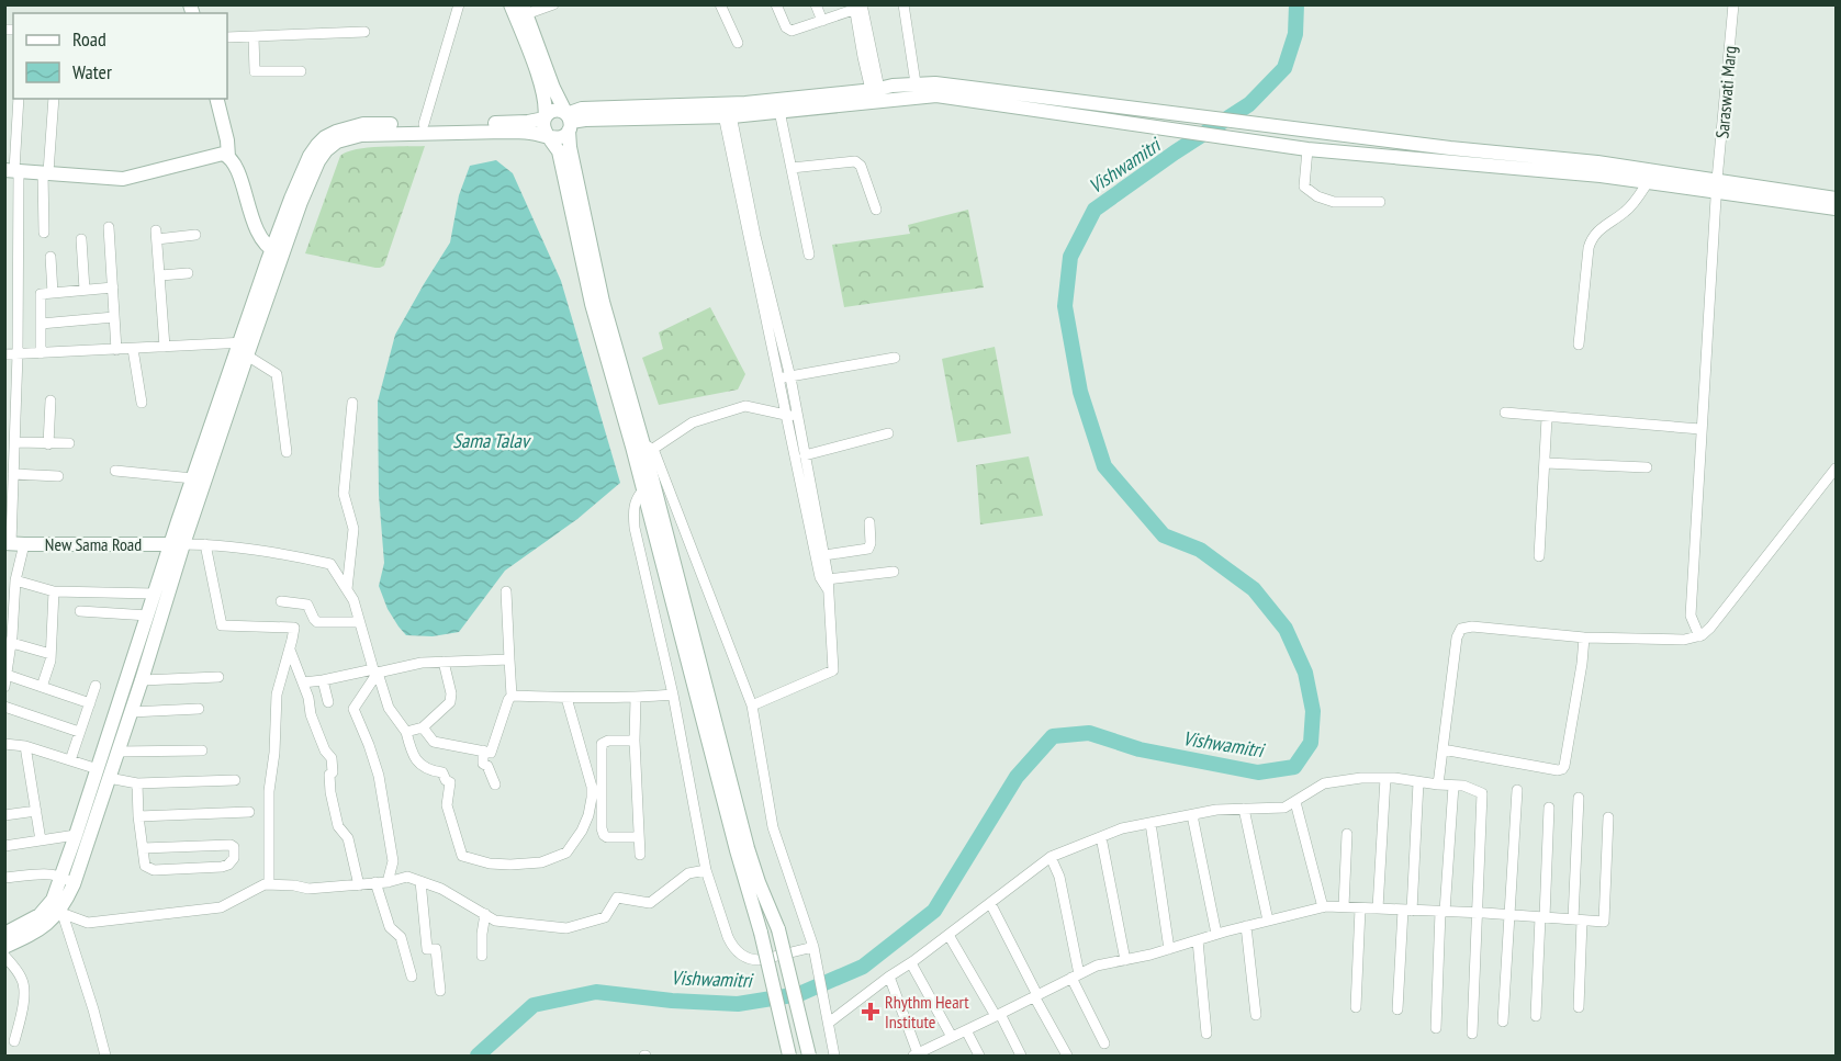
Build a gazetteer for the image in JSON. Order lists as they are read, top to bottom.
{
  "streets": {
    "main road": ["New Sama Road"],
    "street": ["Saraswati Marg"]
  },
  "water": ["Vishwamitri", "Sama Talav"],
  "places": {
    "health": ["Rhythm Heart Institute"]
  },
  "legend": ["Road", "Water"]
}
